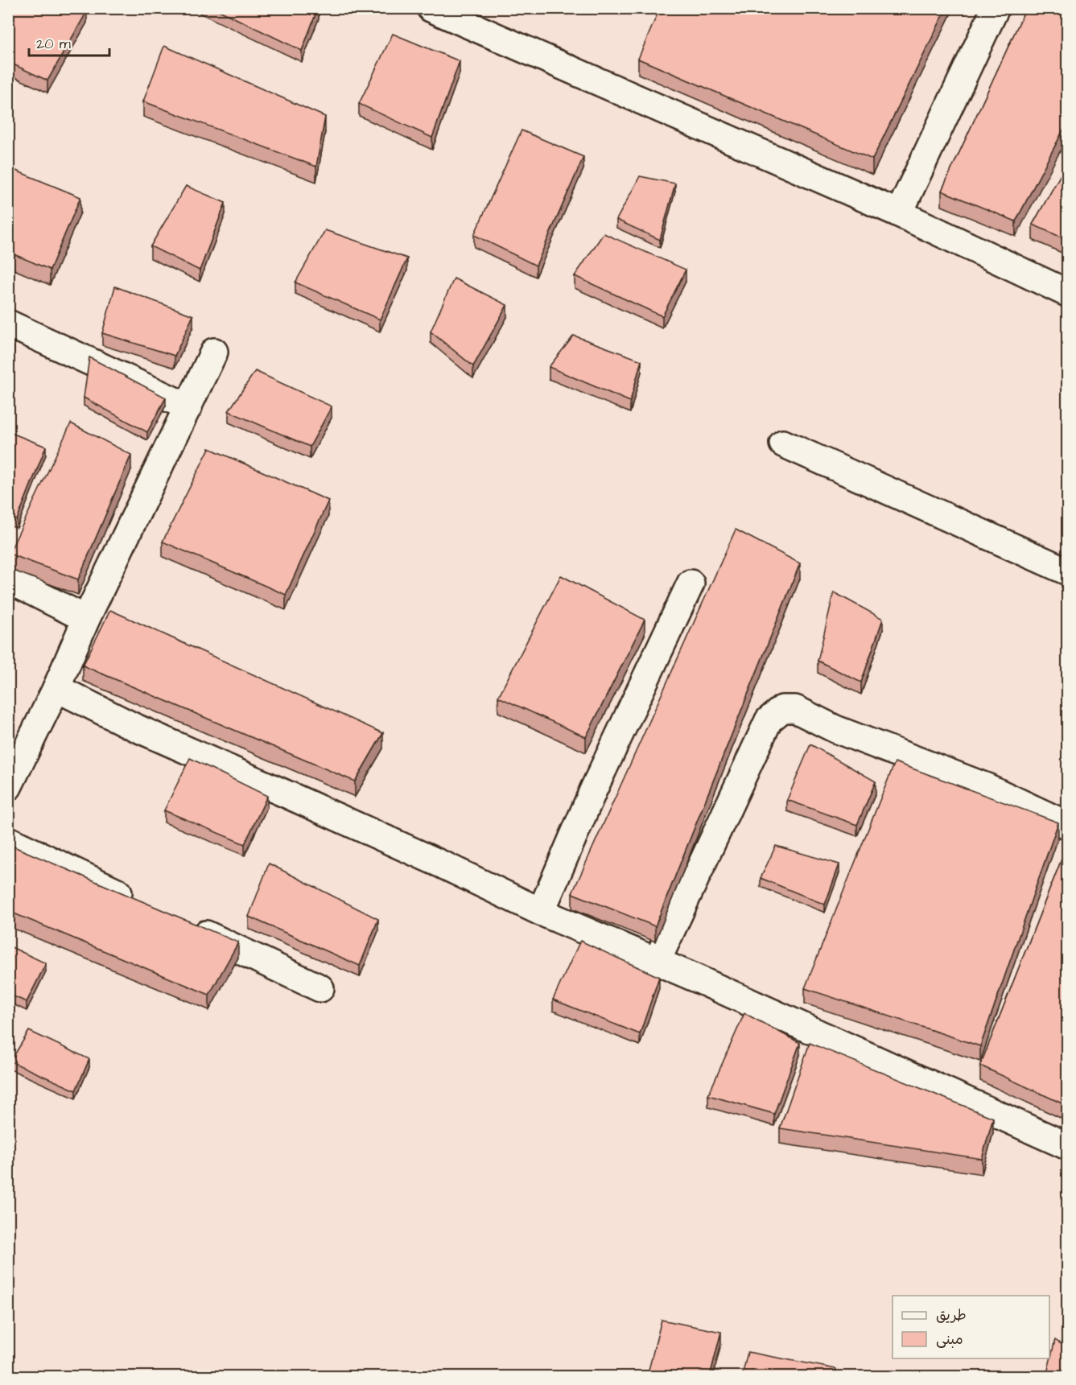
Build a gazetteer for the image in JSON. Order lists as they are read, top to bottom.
{
  "legend": ["طريق", "مبنى"],
  "scale_bar": "20 m"
}
